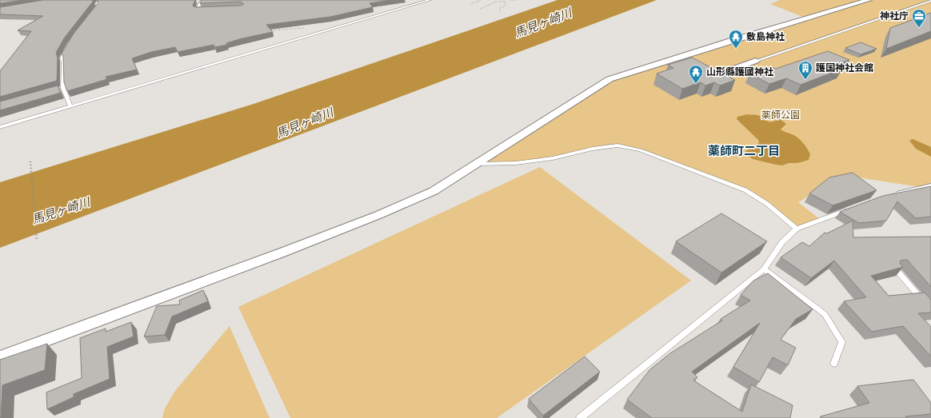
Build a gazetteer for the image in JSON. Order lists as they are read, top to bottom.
{
  "districts": ["薬師町二丁目"],
  "water": ["馬見ヶ崎川"],
  "parks": ["薬師公園"],
  "places": {
    "office": ["神社庁"],
    "temple": ["敷島神社", "山形縣護國神社"],
    "building": ["護国神社会館"]
  }
}
